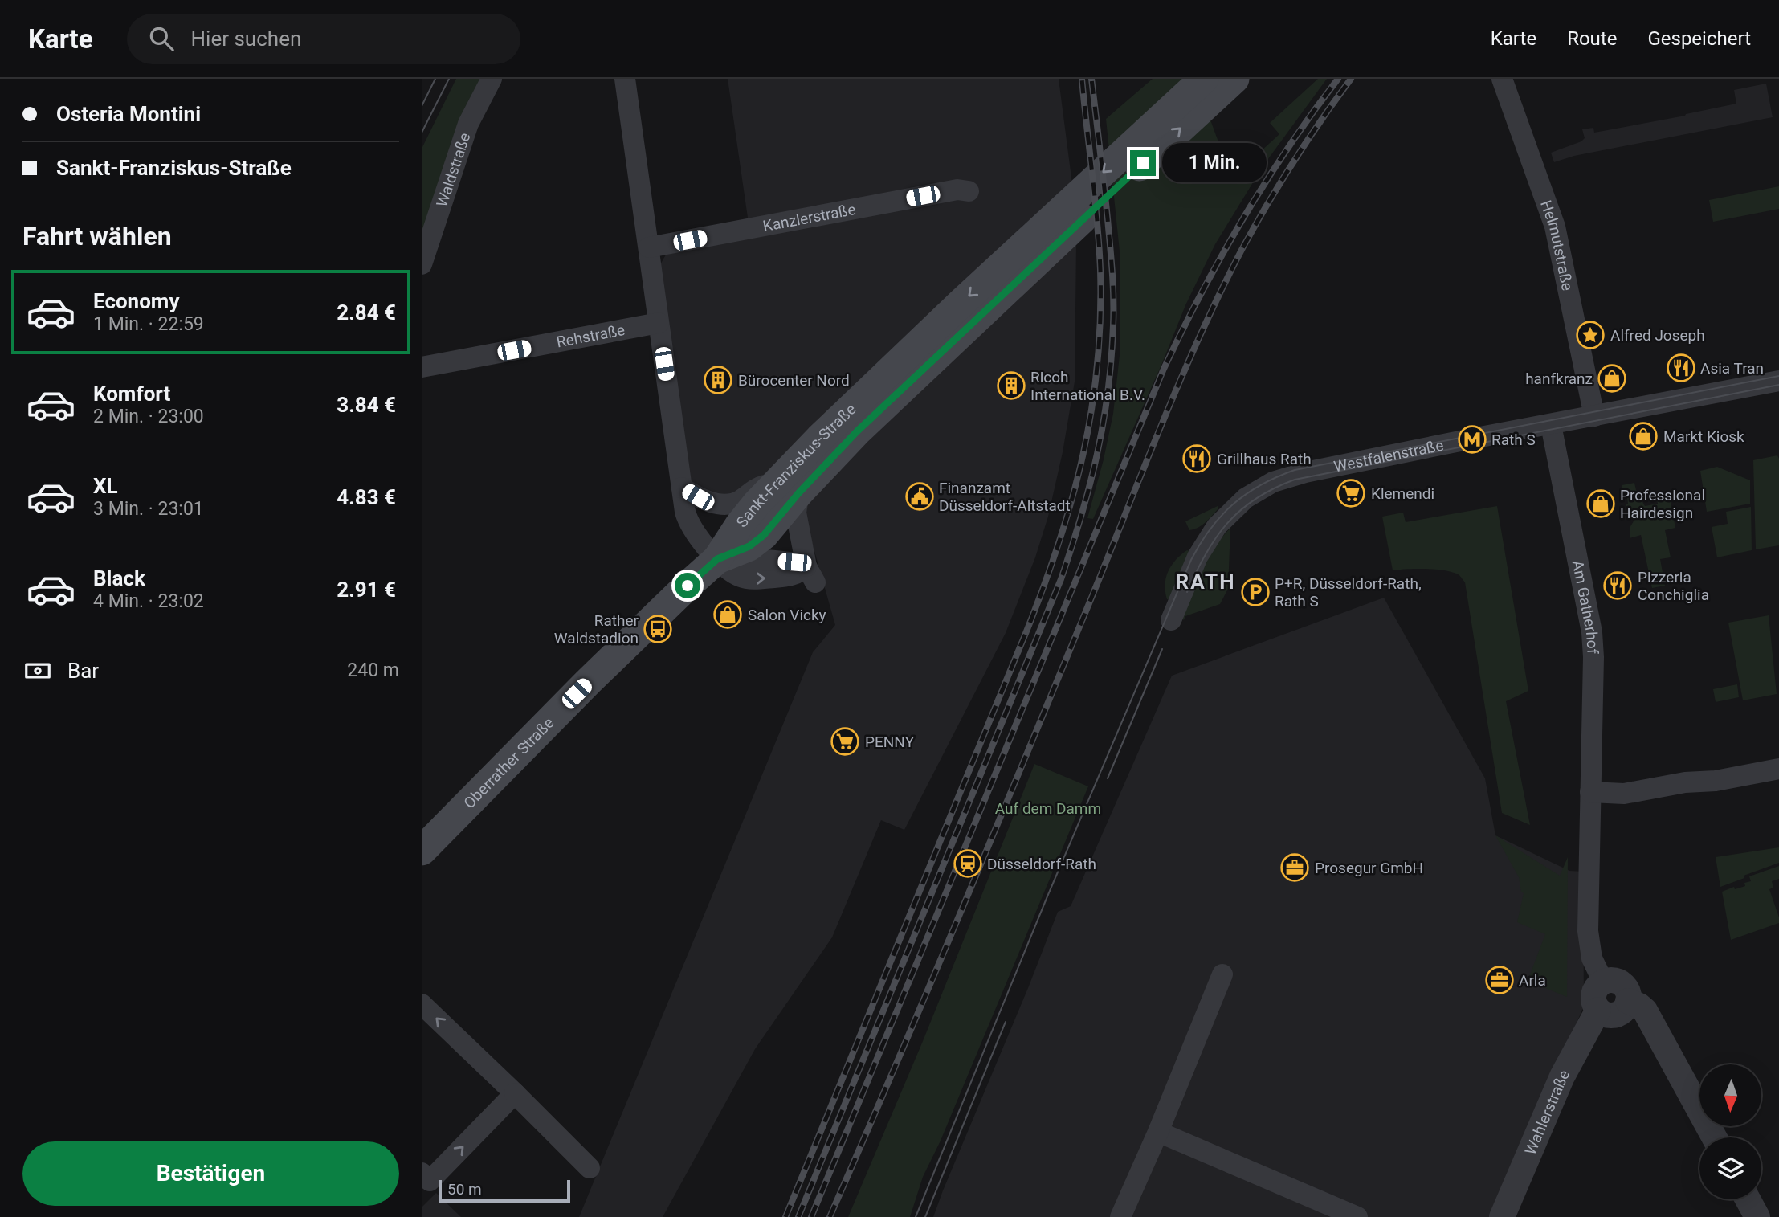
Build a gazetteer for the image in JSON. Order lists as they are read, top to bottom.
{
  "streets": {
    "main road": ["Sankt-Franziskus-Straße", "Oberrather Straße"],
    "street": [
      "Waldstraße",
      "Kanzlerstraße",
      "Helmutstraße",
      "Rehstraße",
      "Westfalenstraße",
      "Am Gatherhof",
      "Wahlerstraße"
    ]
  },
  "crossings": [
    ["Helmutstraße", "Westfalenstraße"],
    ["Westfalenstraße", "Am Gatherhof"],
    ["Sankt-Franziskus-Straße", "Oberrather Straße"],
    ["Am Gatherhof", "Wahlerstraße"]
  ],
  "districts": ["RATH"],
  "parks": ["Auf dem Damm"],
  "places": {
    "place": ["Alfred Joseph"],
    "restaurant": ["Asia Tran", "Grillhaus Rath", "Pizzeria Conchiglia"],
    "shop": [
      "hanfkranz",
      "Markt Kiosk",
      "Professional Hairdesign",
      "Salon Vicky"
    ],
    "building": ["Bürocenter Nord", "Ricoh International B.V."],
    "metro station": ["Rath S"],
    "supermarket": ["Klemendi", "PENNY"],
    "public building": ["Finanzamt Düsseldorf-Altstadt"],
    "parking": ["P+R, Düsseldorf-Rath, Rath S"],
    "bus stop": ["Rather Waldstadion"],
    "station": ["Düsseldorf-Rath"],
    "office": ["Prosegur GmbH", "Arla"]
  },
  "scale_bar": "50 m",
  "north": "bottom",
  "page": {
    "header": "Karte",
    "search": "Hier suchen",
    "nav": ["Karte", "Route", "Gespeichert"],
    "banner": ["Osteria Montini", "Sankt-Franziskus-Straße"],
    "bubble": "1 Min.",
    "heading": "Fahrt wählen",
    "list": [
      {
        "name": "Economy",
        "note": "1 Min. · 22:59",
        "value": "2.84 €"
      },
      {
        "name": "Komfort",
        "note": "2 Min. · 23:00",
        "value": "3.84 €"
      },
      {
        "name": "XL",
        "note": "3 Min. · 23:01",
        "value": "4.83 €"
      },
      {
        "name": "Black",
        "note": "4 Min. · 23:02",
        "value": "2.91 €"
      }
    ],
    "pay": ["Bar", "240 m"],
    "buttons": "Bestätigen",
    "scale": "50 m"
  }
}
